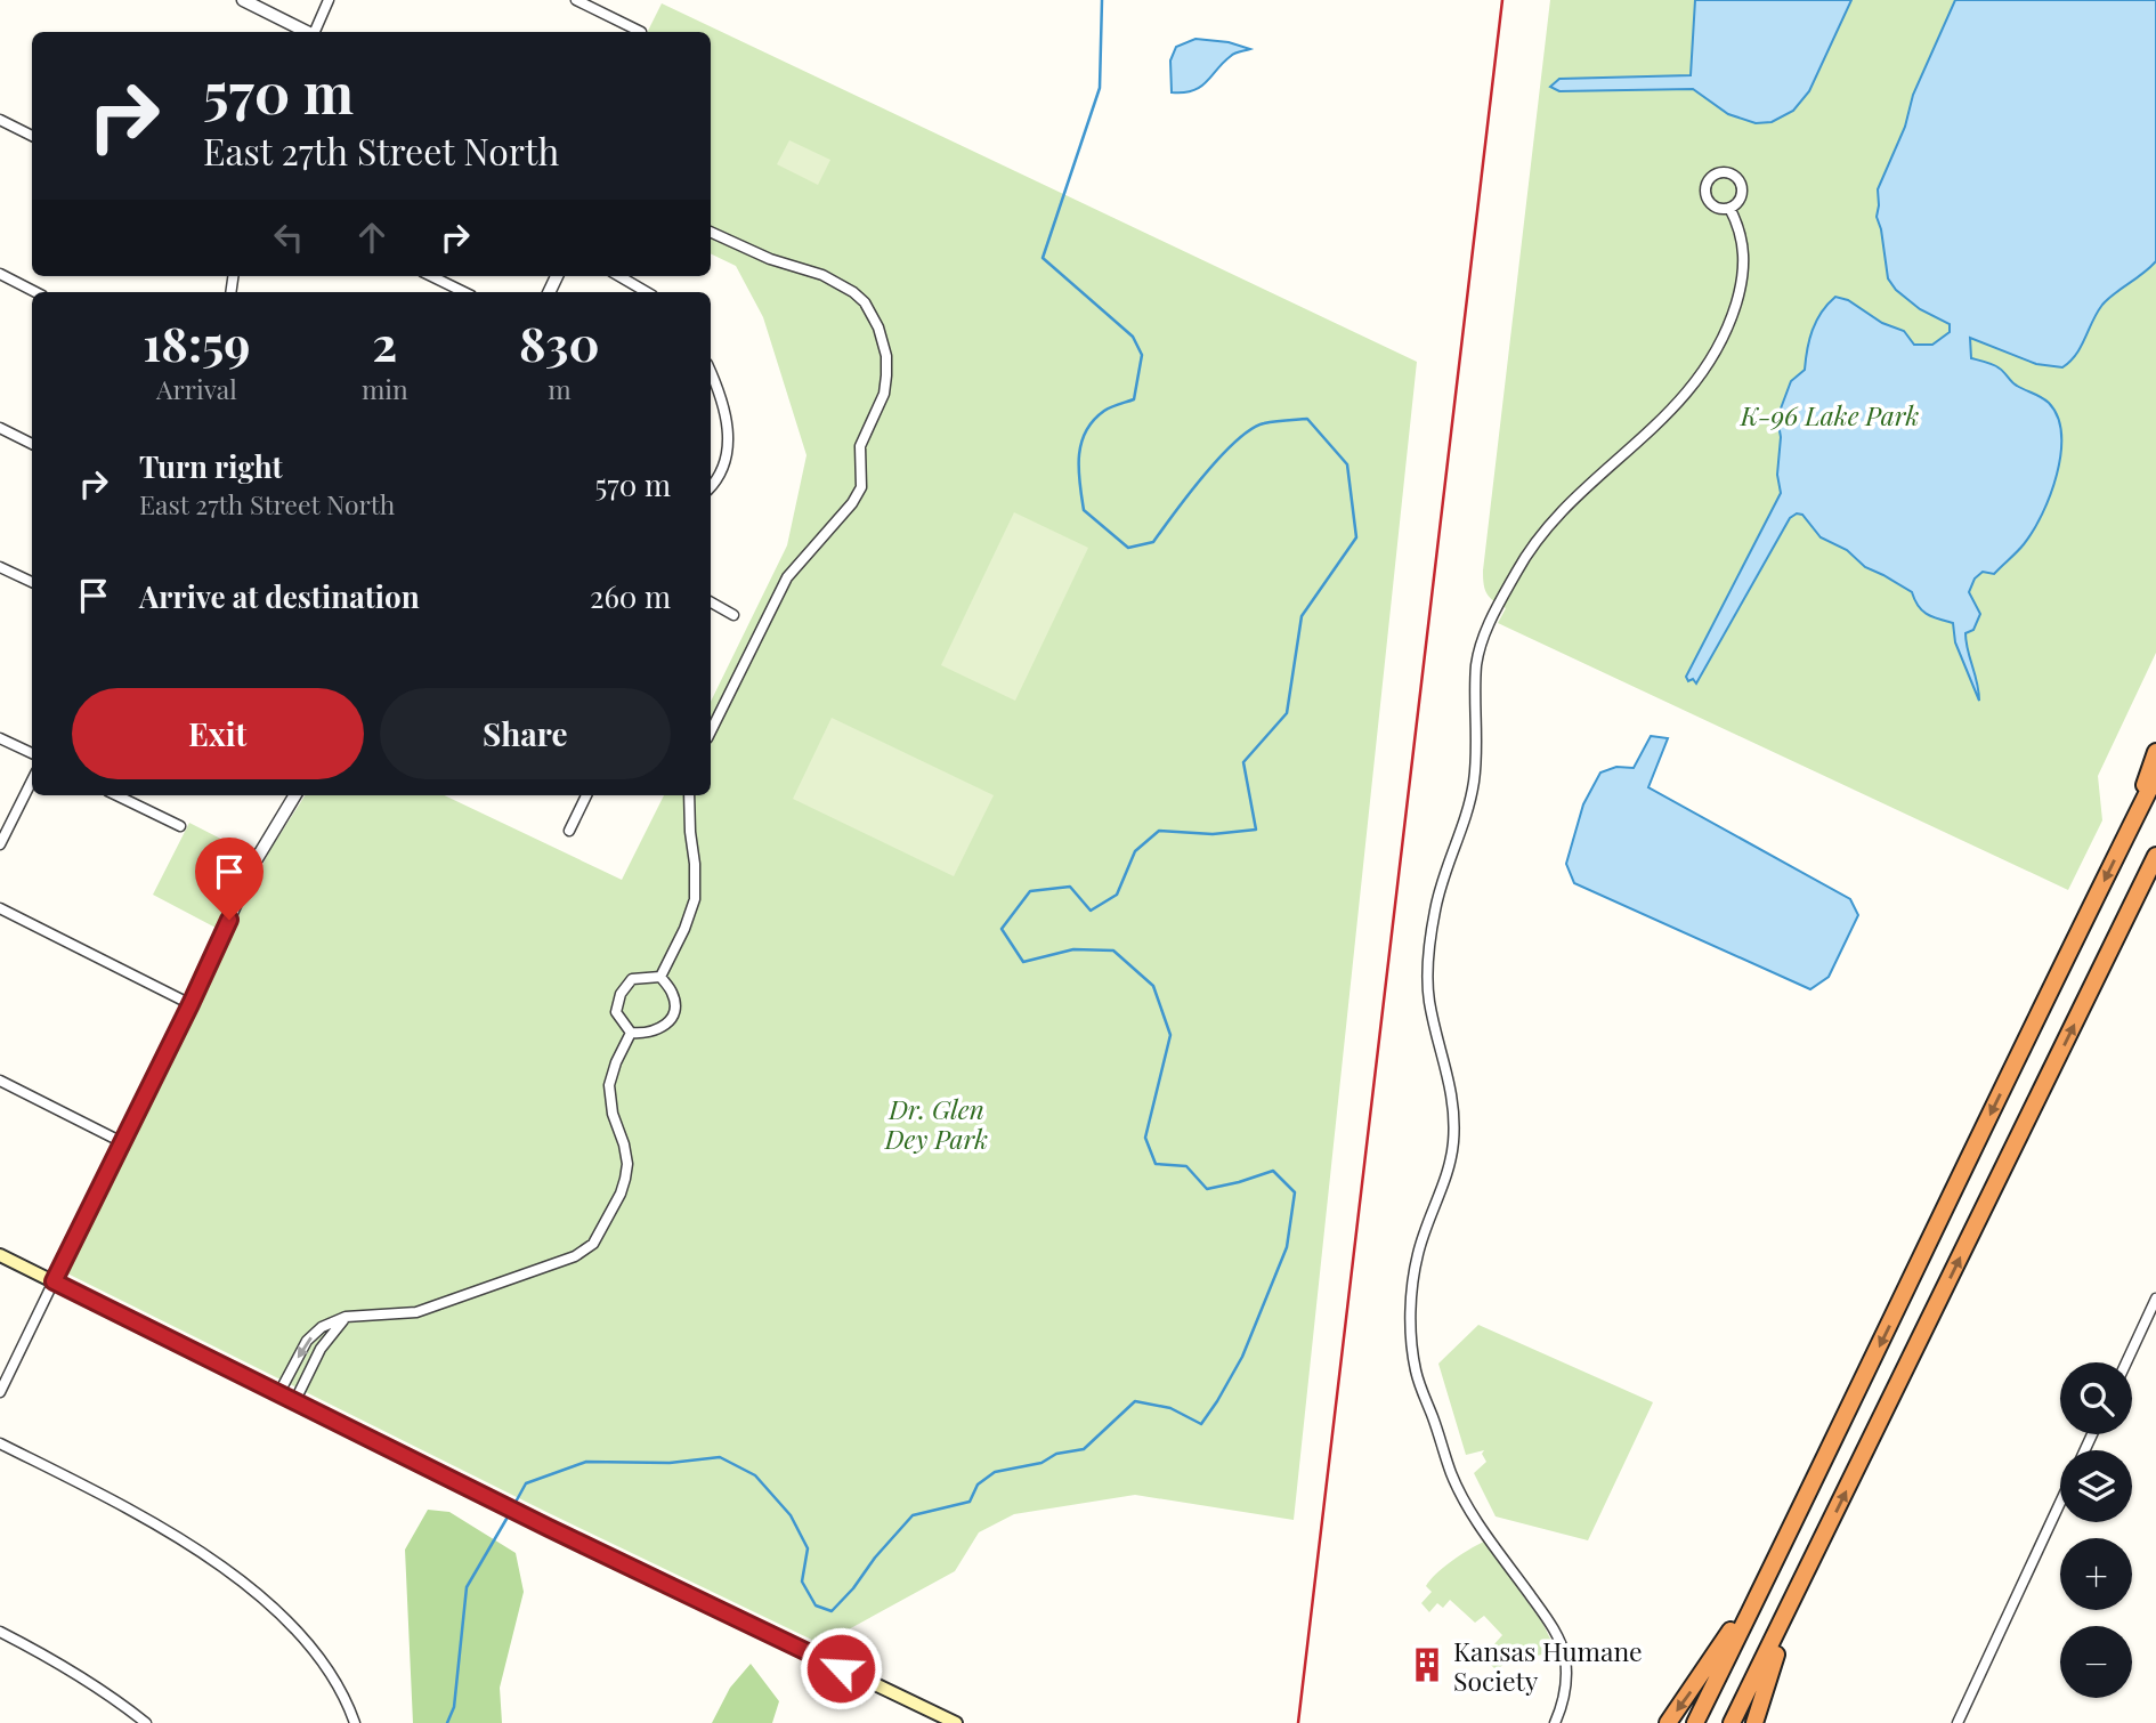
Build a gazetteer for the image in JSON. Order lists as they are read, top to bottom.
{
  "parks": ["K-96 Lake Park", "Dr. Glen Dey Park"],
  "places": {
    "building": ["Kansas Humane Society"]
  },
  "page": {
    "turn": ["570 m", "East 27th Street North"],
    "eta": [
      "18:59",
      "Arrival",
      "2",
      "min",
      "830",
      "m"
    ],
    "list": [
      {
        "name": "Turn right",
        "note": "East 27th Street North",
        "value": "570 m"
      },
      {
        "name": "Arrive at destination",
        "value": "260 m"
      }
    ],
    "buttons": ["Exit", "Share"],
    "map_buttons": ["+", "−"]
  }
}
